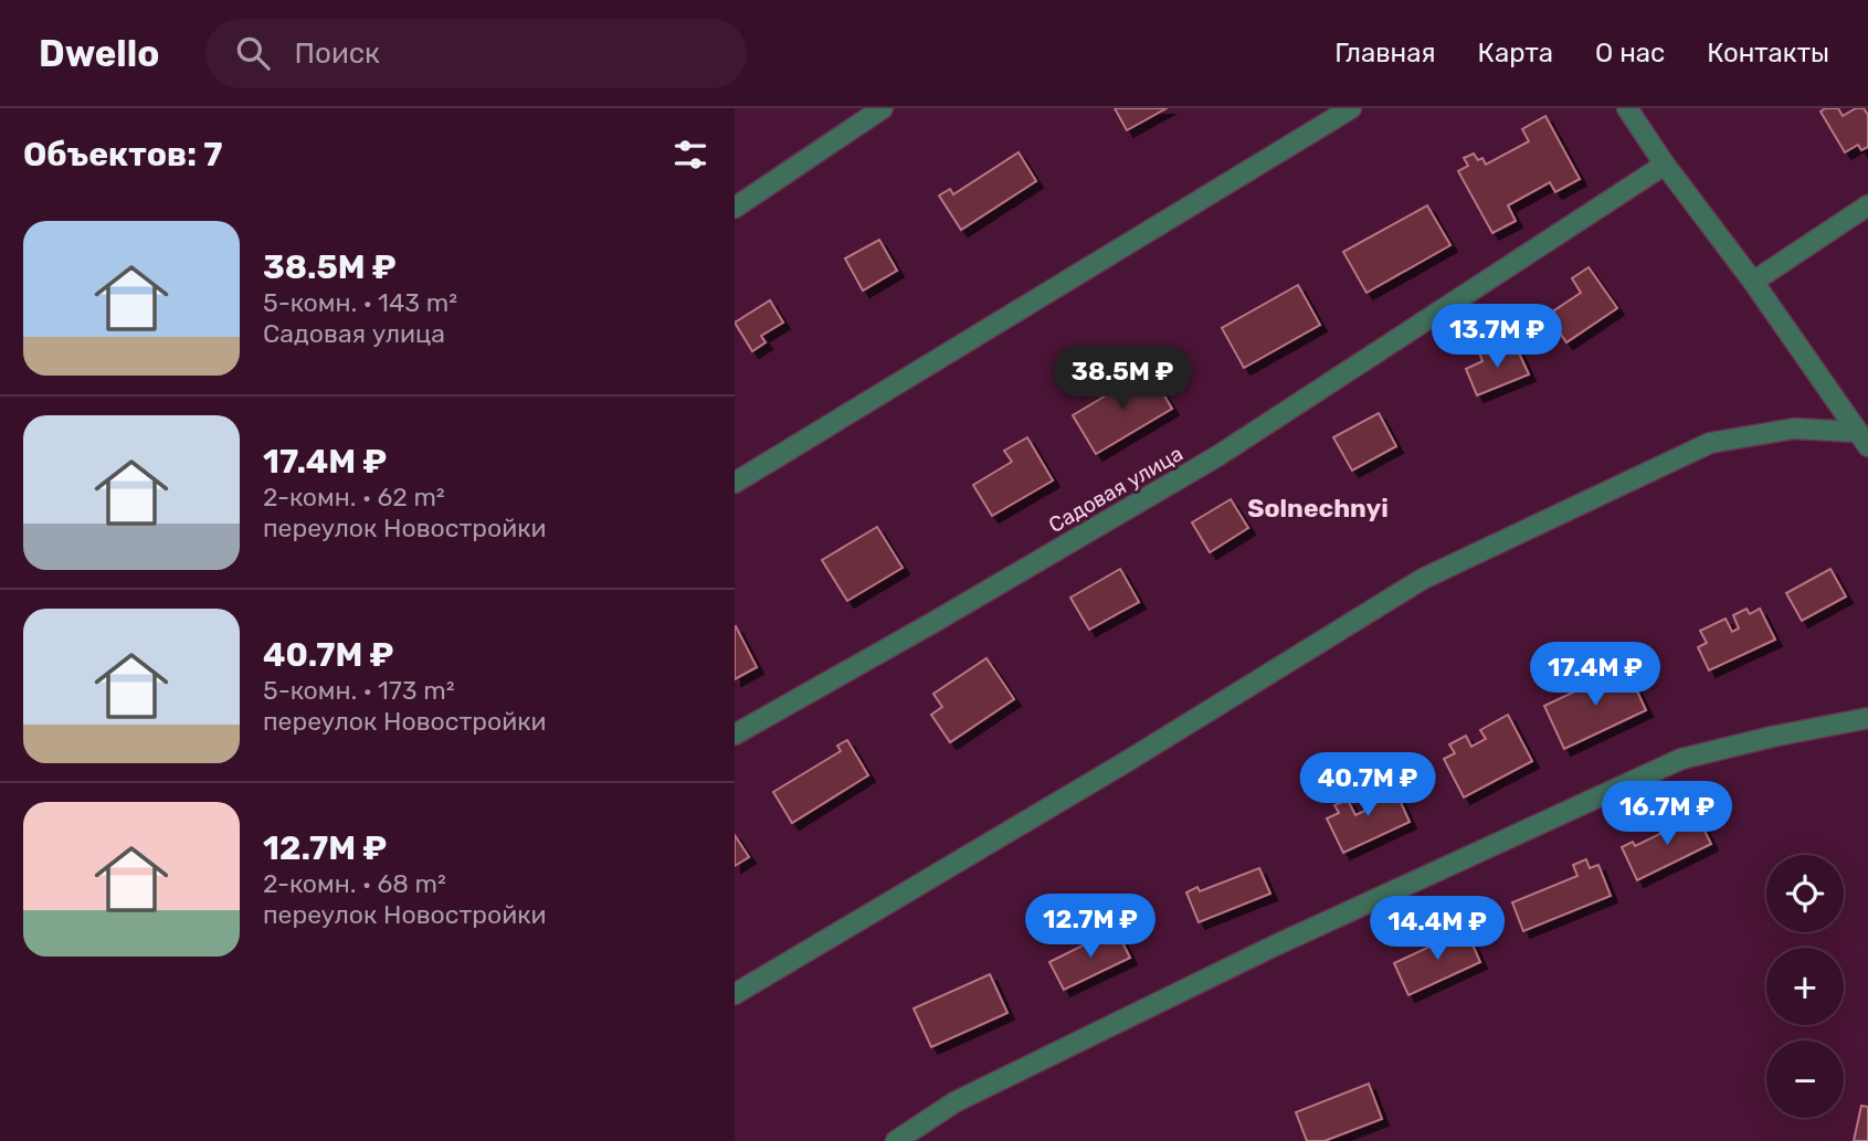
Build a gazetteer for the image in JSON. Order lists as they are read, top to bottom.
{
  "streets": {
    "street": ["Садовая улица"]
  },
  "districts": ["Solnechnyi"],
  "page": {
    "header": "Dwello",
    "search": "Поиск",
    "nav": [
      "Главная",
      "Карта",
      "О нас",
      "Контакты"
    ],
    "heading": "Объектов: 7",
    "list": [
      {
        "name": "38.5M ₽",
        "note": "5-комн. · 143 m² · Садовая улица"
      },
      {
        "name": "17.4M ₽",
        "note": "2-комн. · 62 m² · переулок Новостройки"
      },
      {
        "name": "40.7M ₽",
        "note": "5-комн. · 173 m² · переулок Новостройки"
      },
      {
        "name": "12.7M ₽",
        "note": "2-комн. · 68 m² · переулок Новостройки"
      }
    ],
    "price": [
      "13.7M ₽",
      "38.5M ₽",
      "17.4M ₽",
      "40.7M ₽",
      "16.7M ₽",
      "12.7M ₽",
      "14.4M ₽"
    ],
    "map_buttons": ["+", "−"]
  }
}
